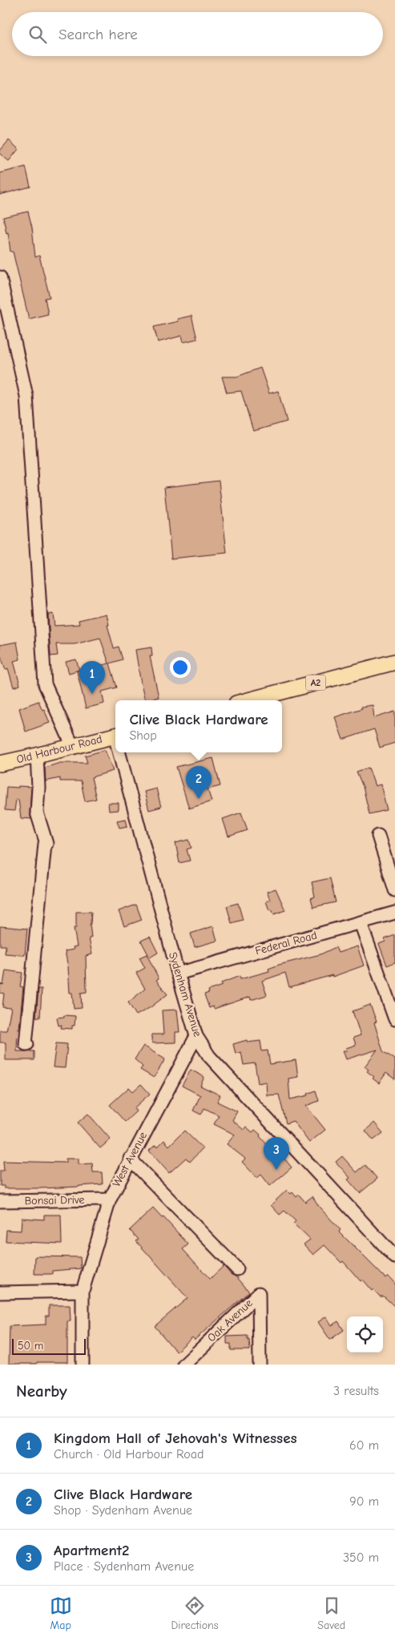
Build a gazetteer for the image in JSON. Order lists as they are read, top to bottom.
{
  "streets": {
    "main road": ["A2", "Old Harbour Road"],
    "street": [
      "Federal Road",
      "Sydenham Avenue",
      "West Avenue",
      "Bonsai Drive",
      "Oak Avenue"
    ]
  },
  "crossings": [
    ["Federal Road", "Sydenham Avenue"],
    ["Sydenham Avenue", "West Avenue"],
    ["West Avenue", "Bonsai Drive"]
  ],
  "scale_bar": "50 m",
  "page": {
    "search": "Search here",
    "pins": ["1", "2", "3"],
    "popup": ["Clive Black Hardware", "Shop"],
    "scale": "50 m",
    "heading": ["Nearby", "3 results"],
    "list": [
      {
        "mark": "1",
        "name": "Kingdom Hall of Jehovah's Witnesses",
        "note": "Church · Old Harbour Road",
        "value": "60 m"
      },
      {
        "mark": "2",
        "name": "Clive Black Hardware",
        "note": "Shop · Sydenham Avenue",
        "value": "90 m"
      },
      {
        "mark": "3",
        "name": "Apartment2",
        "note": "Place · Sydenham Avenue",
        "value": "350 m"
      }
    ],
    "nav": ["Map", "Directions", "Saved"]
  }
}
